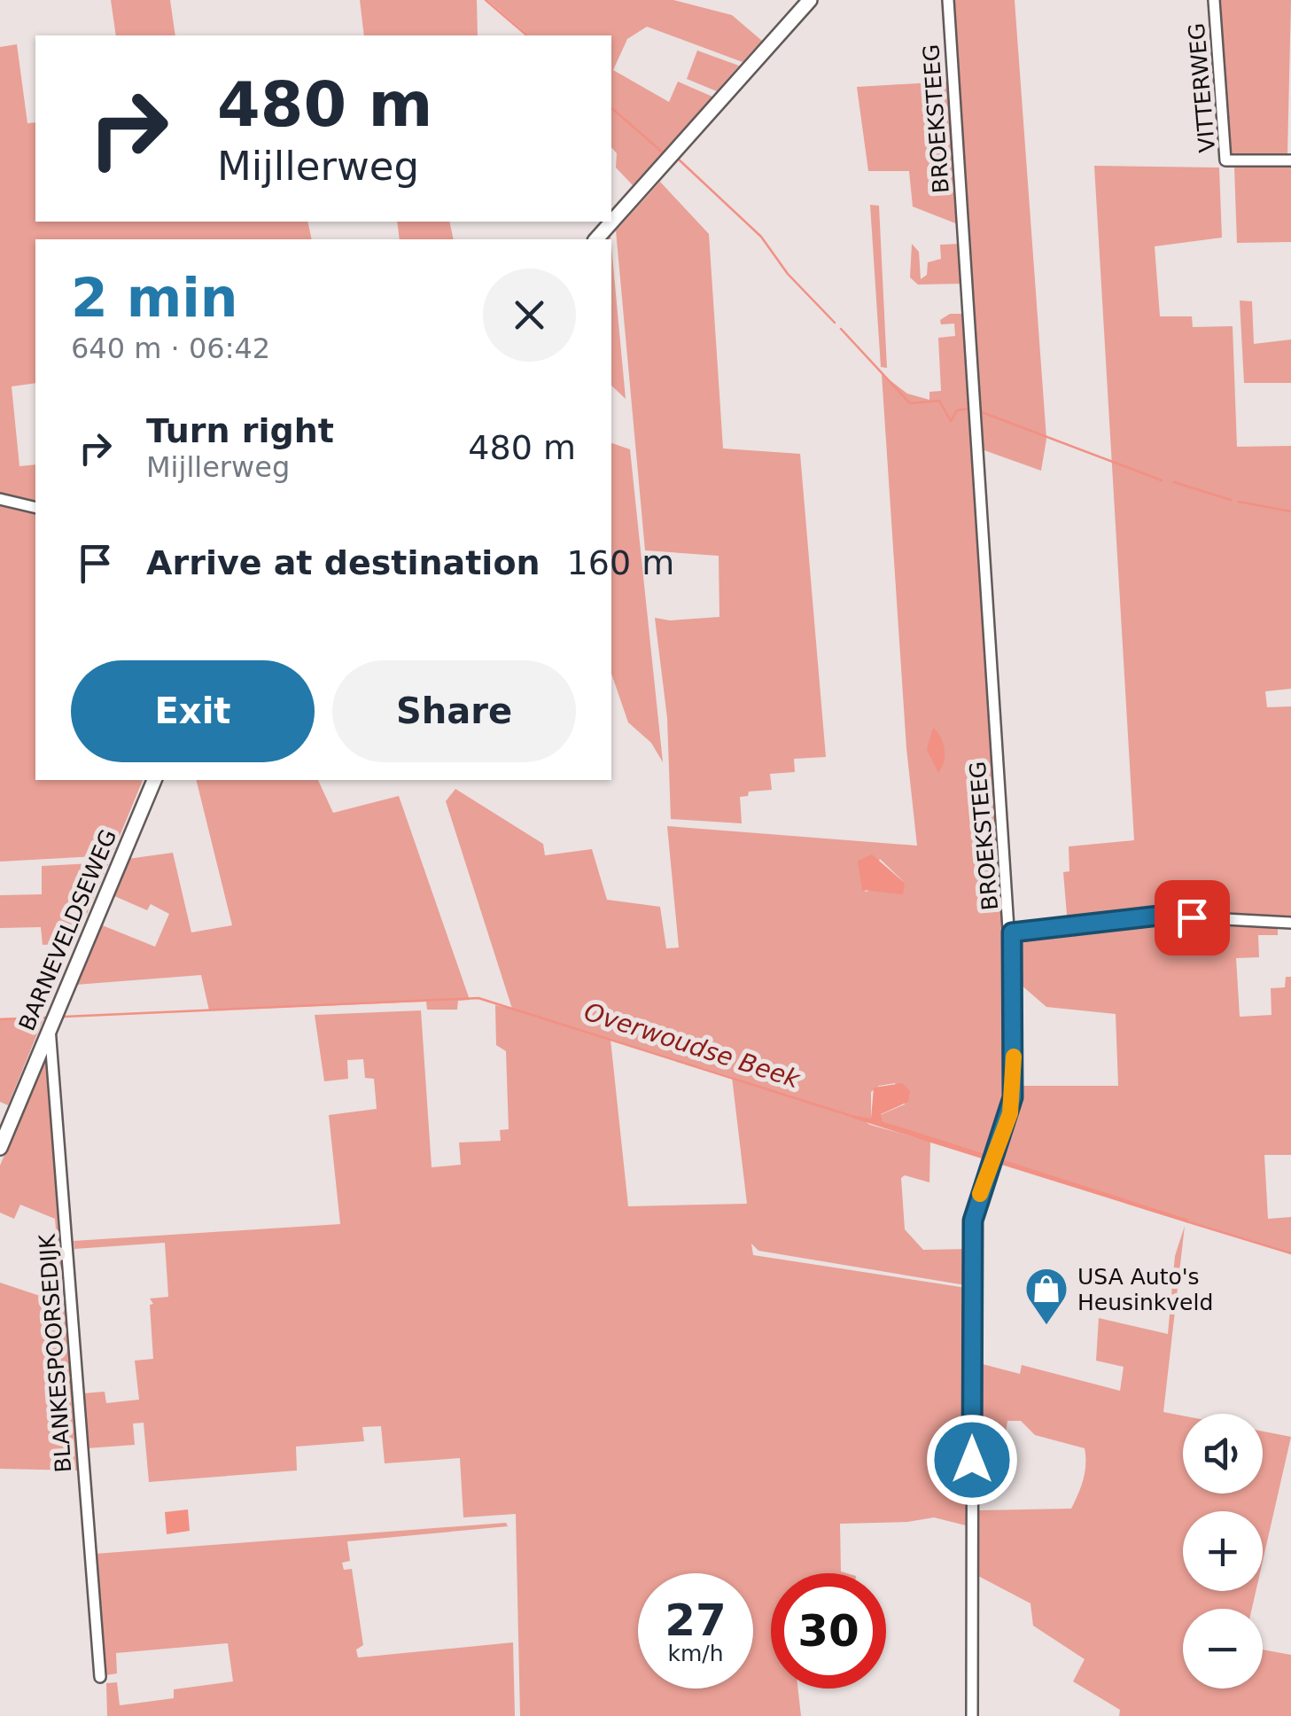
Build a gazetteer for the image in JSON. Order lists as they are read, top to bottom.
{
  "streets": {
    "main road": ["BARNEVELDSEWEG"],
    "street": ["VITTERWEG", "BROEKSTEEG", "BLANKESPOORSEDIJK"]
  },
  "crossings": [
    ["BARNEVELDSEWEG", "BLANKESPOORSEDIJK"]
  ],
  "water": ["Overwoudse Beek"],
  "places": {
    "shop": ["USA Auto's Heusinkveld"]
  },
  "page": {
    "turn": ["480 m", "Mijllerweg"],
    "heading": ["2 min", "640 m · 06:42"],
    "list": [
      {
        "name": "Turn right",
        "note": "Mijllerweg",
        "value": "480 m"
      },
      {
        "name": "Arrive at destination",
        "value": "160 m"
      }
    ],
    "buttons": ["Exit", "Share"],
    "map_buttons": ["+", "−"],
    "speed": "27 km/h",
    "limit": "30"
  }
}
